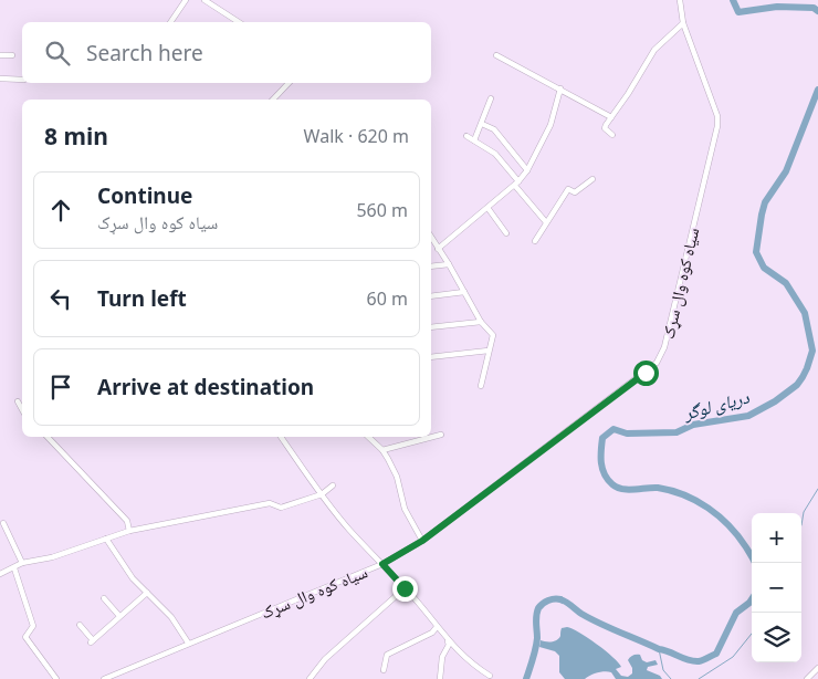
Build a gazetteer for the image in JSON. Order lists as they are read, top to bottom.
{
  "streets": {
    "street": ["سیاه کوه وال سړک"]
  },
  "water": ["دریای لوگر"],
  "page": {
    "search": "Search here",
    "heading": ["8 min", "Walk · 620 m"],
    "list": [
      ["Continue", "سیاه کوه وال سړک", "560 m"],
      ["Turn left", "60 m"],
      "Arrive at destination"
    ],
    "map_buttons": ["+", "−"]
  }
}
